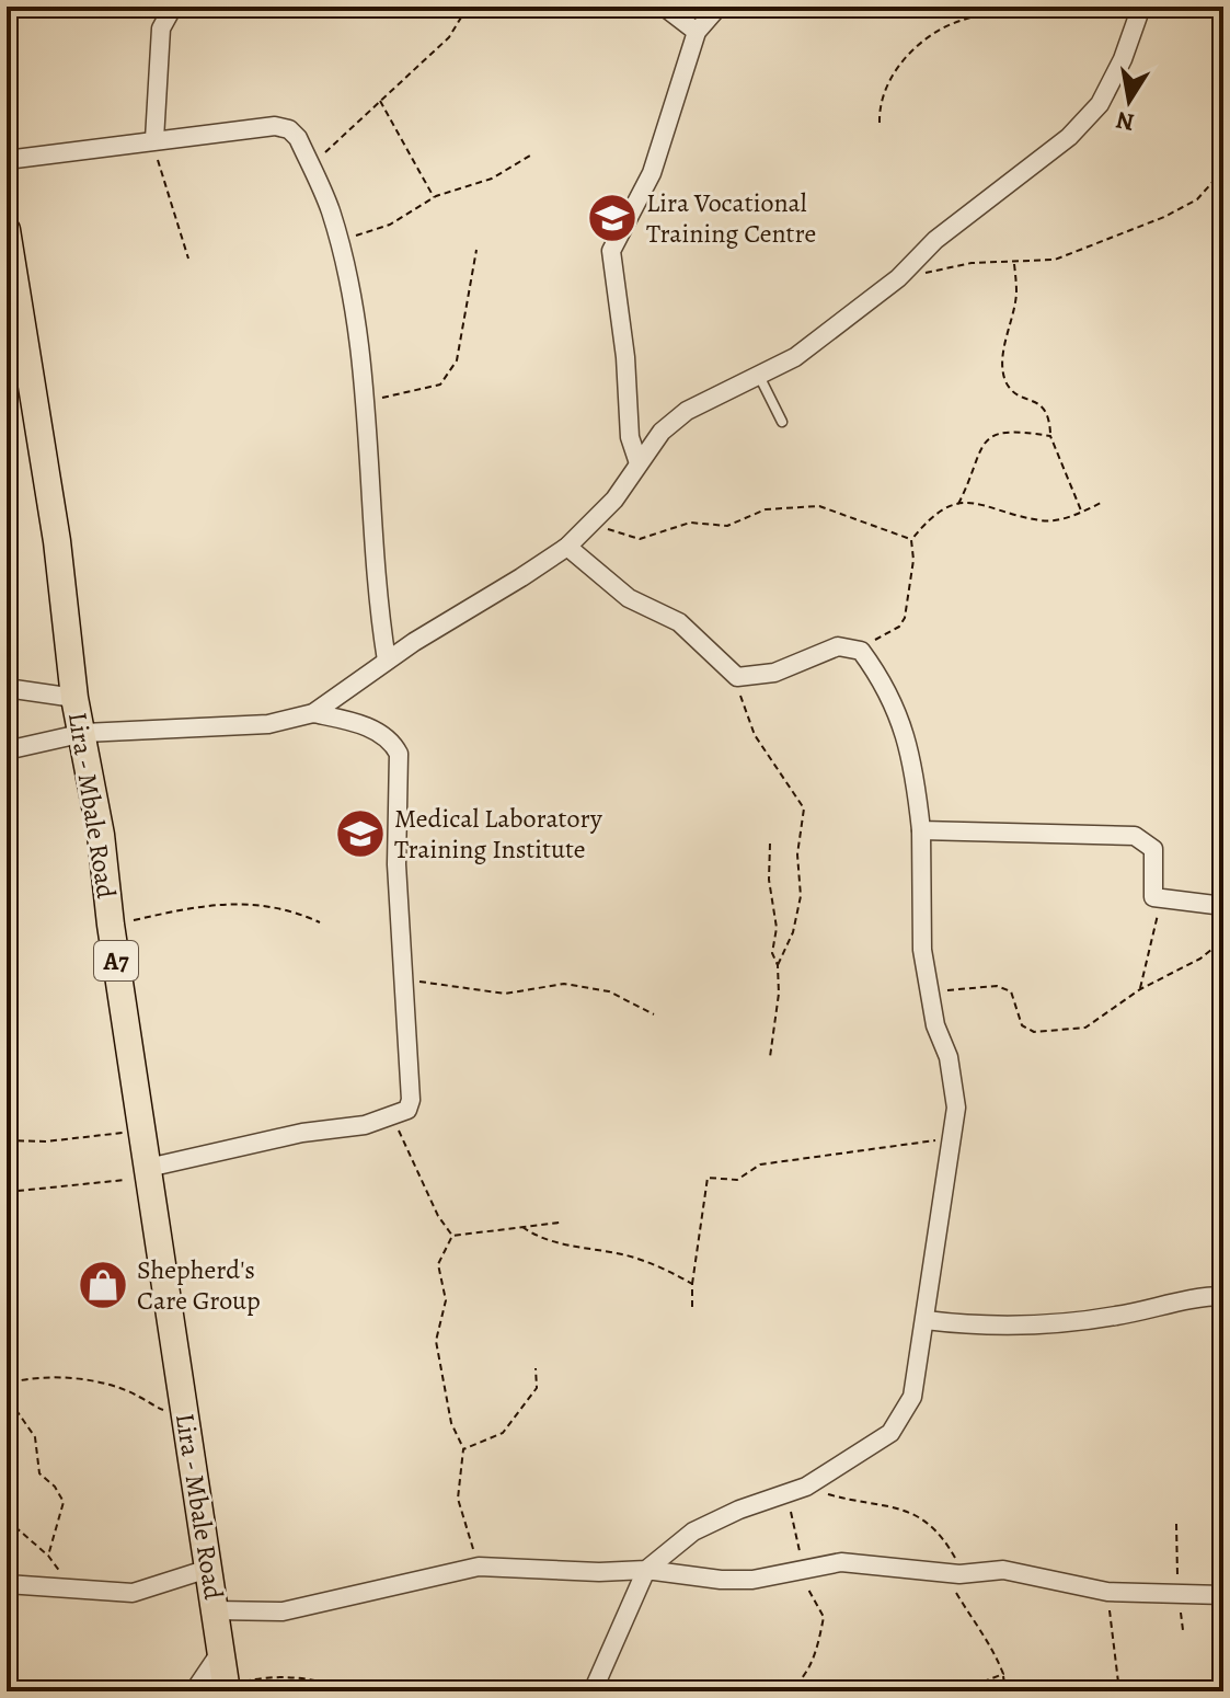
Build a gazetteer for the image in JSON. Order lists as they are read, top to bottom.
{
  "streets": {
    "main road": ["Lira - Mbale Road", "A7"]
  },
  "places": {
    "school or university": ["Lira Vocational Training Centre", "Medical Laboratory Training Institute"],
    "shop": ["Shepherd's Care Group"]
  },
  "north": "bottom"
}
